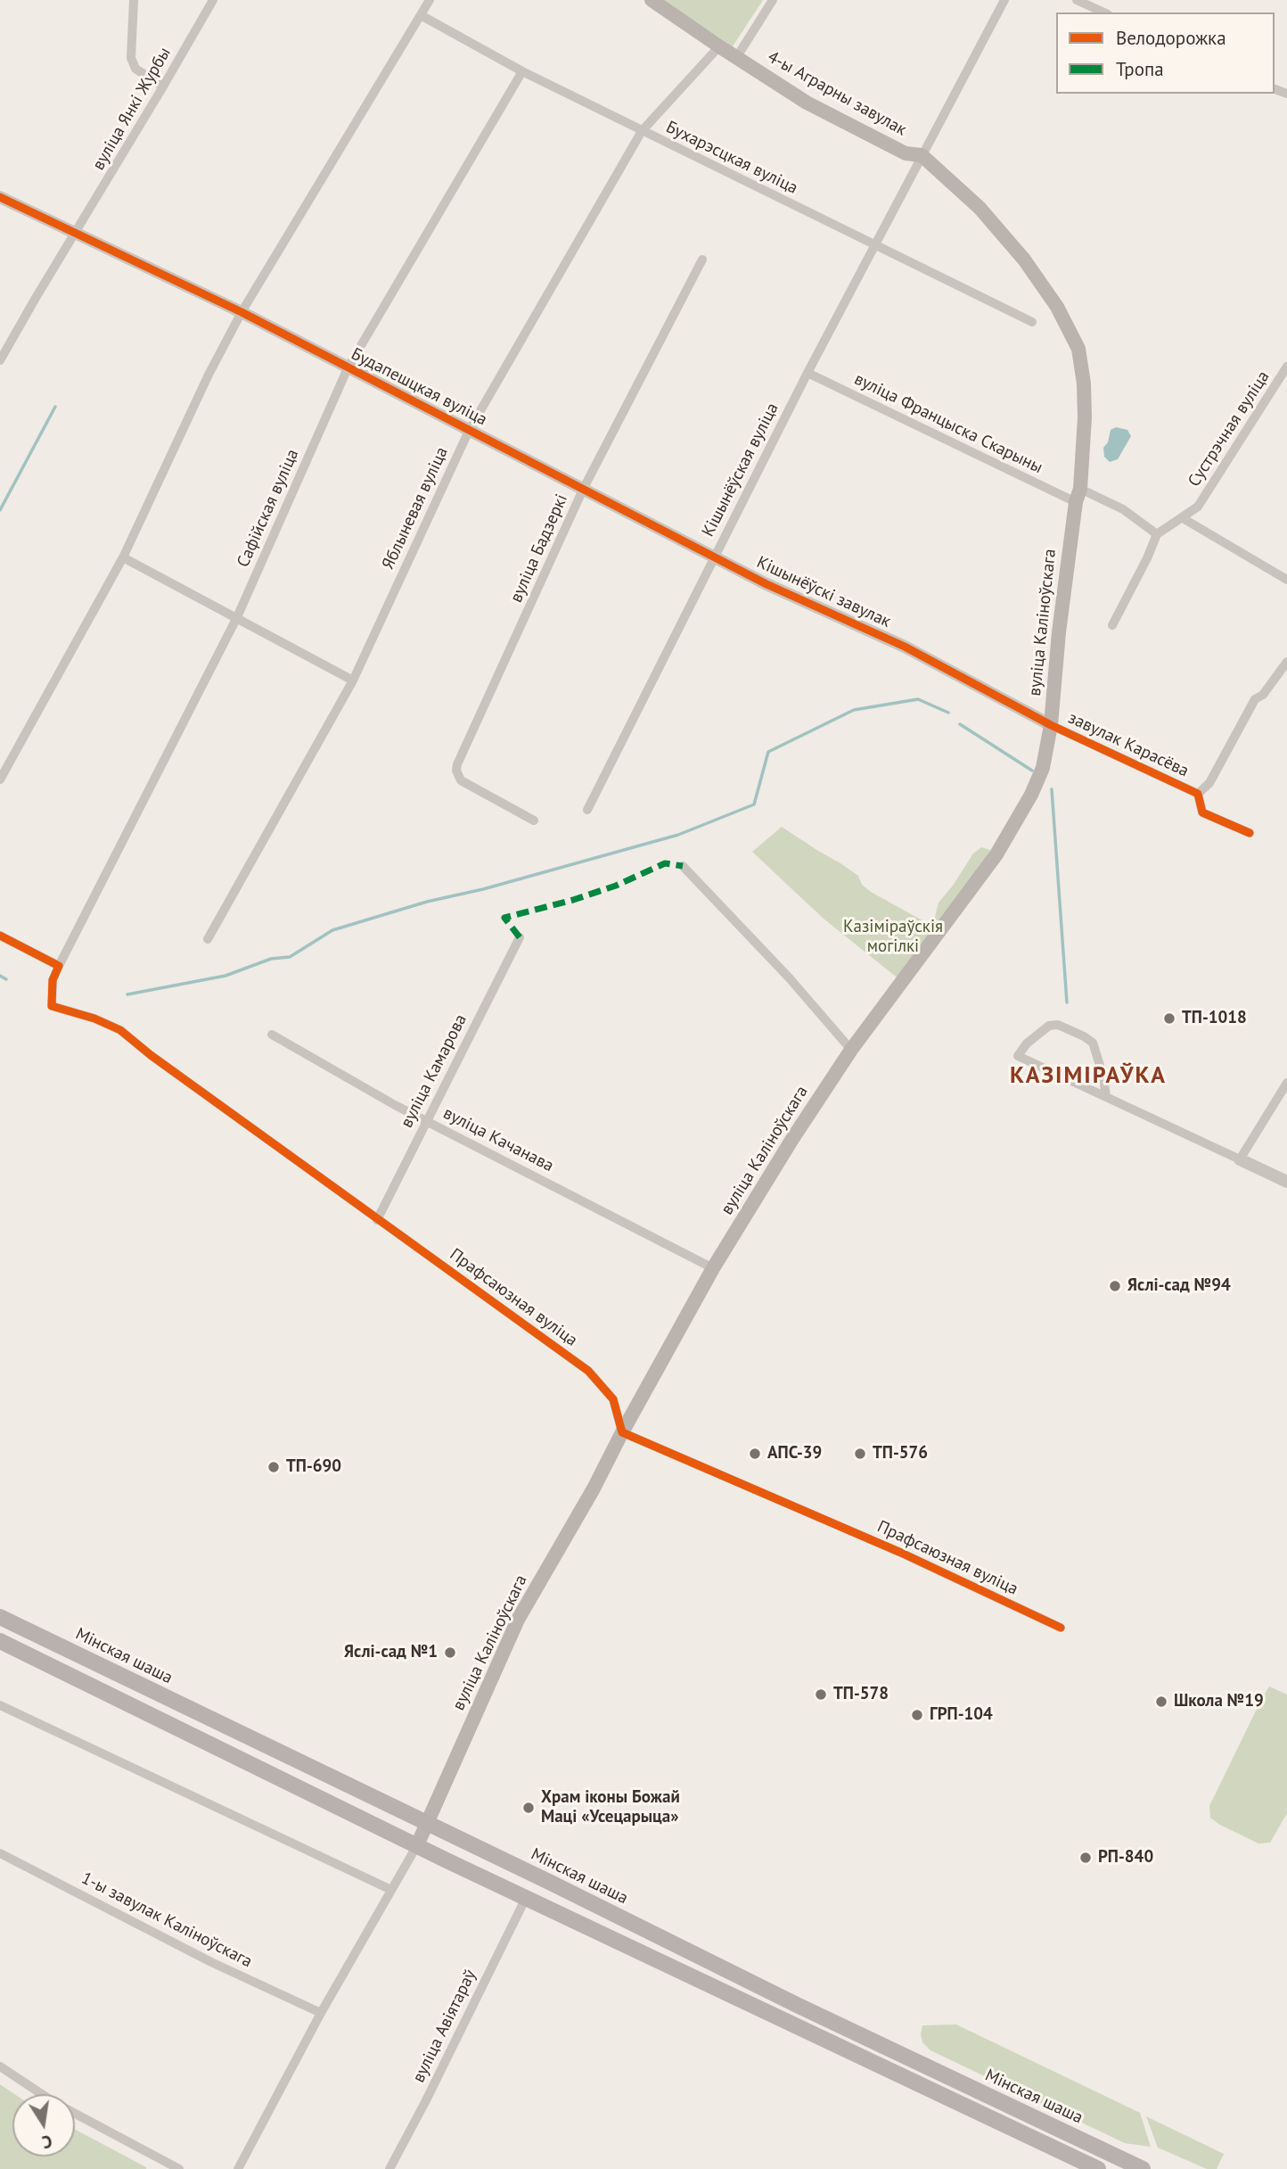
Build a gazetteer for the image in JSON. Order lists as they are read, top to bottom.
{
  "streets": {
    "main road": ["4-ы Аграрны завулак", "вуліца Каліноўскага", "Мінская шаша"],
    "street": [
      "вуліца Янкі Журбы",
      "Бухарэсцкая вуліца",
      "Будапешцкая вуліца",
      "вуліца Францыска Скарыны",
      "Сустрэчная вуліца",
      "Кішынёўская вуліца",
      "Сафійская вуліца",
      "Яблыневая вуліца",
      "вуліца Бадзеркі",
      "Кішынёўскі завулак",
      "завулак Карасёва",
      "вуліца Камарова",
      "вуліца Качанава",
      "Прафсаюзная вуліца",
      "1-ы завулак Каліноўскага",
      "вуліца Авіятараў"
    ]
  },
  "crossings": [
    ["4-ы Аграрны завулак", "Кішынёўская вуліца"],
    ["4-ы Аграрны завулак", "Яблыневая вуліца"],
    ["4-ы Аграрны завулак", "вуліца Каліноўскага"],
    ["вуліца Янкі Журбы", "Будапешцкая вуліца"],
    ["Бухарэсцкая вуліца", "Кішынёўская вуліца"],
    ["Бухарэсцкая вуліца", "Сафійская вуліца"],
    ["Бухарэсцкая вуліца", "Яблыневая вуліца"],
    ["Будапешцкая вуліца", "Сафійская вуліца"],
    ["Будапешцкая вуліца", "Яблыневая вуліца"],
    ["Будапешцкая вуліца", "вуліца Бадзеркі"],
    ["Будапешцкая вуліца", "Кішынёўскі завулак"],
    ["вуліца Францыска Скарыны", "Сустрэчная вуліца"],
    ["вуліца Францыска Скарыны", "Кішынёўская вуліца"],
    ["вуліца Францыска Скарыны", "вуліца Каліноўскага"],
    ["Кішынёўская вуліца", "Кішынёўскі завулак"],
    ["Кішынёўская вуліца", "вуліца Каліноўскага"],
    ["Сафійская вуліца", "Прафсаюзная вуліца"],
    ["вуліца Бадзеркі", "Кішынёўскі завулак"],
    ["Кішынёўскі завулак", "вуліца Каліноўскага"],
    ["Кішынёўскі завулак", "завулак Карасёва"],
    ["вуліца Каліноўскага", "завулак Карасёва"],
    ["вуліца Каліноўскага", "вуліца Качанава"],
    ["вуліца Каліноўскага", "Прафсаюзная вуліца"],
    ["вуліца Каліноўскага", "Мінская шаша"],
    ["вуліца Каліноўскага", "1-ы завулак Каліноўскага"],
    ["вуліца Камарова", "вуліца Качанава"],
    ["вуліца Камарова", "Прафсаюзная вуліца"]
  ],
  "districts": ["КАЗІМІРАЎКА"],
  "parks": ["Казіміраўскія могілкі"],
  "places": [
    "ТП-1018",
    "Яслі-сад №94",
    "АПС-39",
    "ТП-576",
    "ТП-690",
    "Яслі-сад №1",
    "ТП-578",
    "Школа №19",
    "ГРП-104",
    "Храм іконы Божай Маці «Усецарыца»",
    "РП-840"
  ],
  "legend": ["Велодорожка", "Тропа"],
  "north": "bottom"
}
